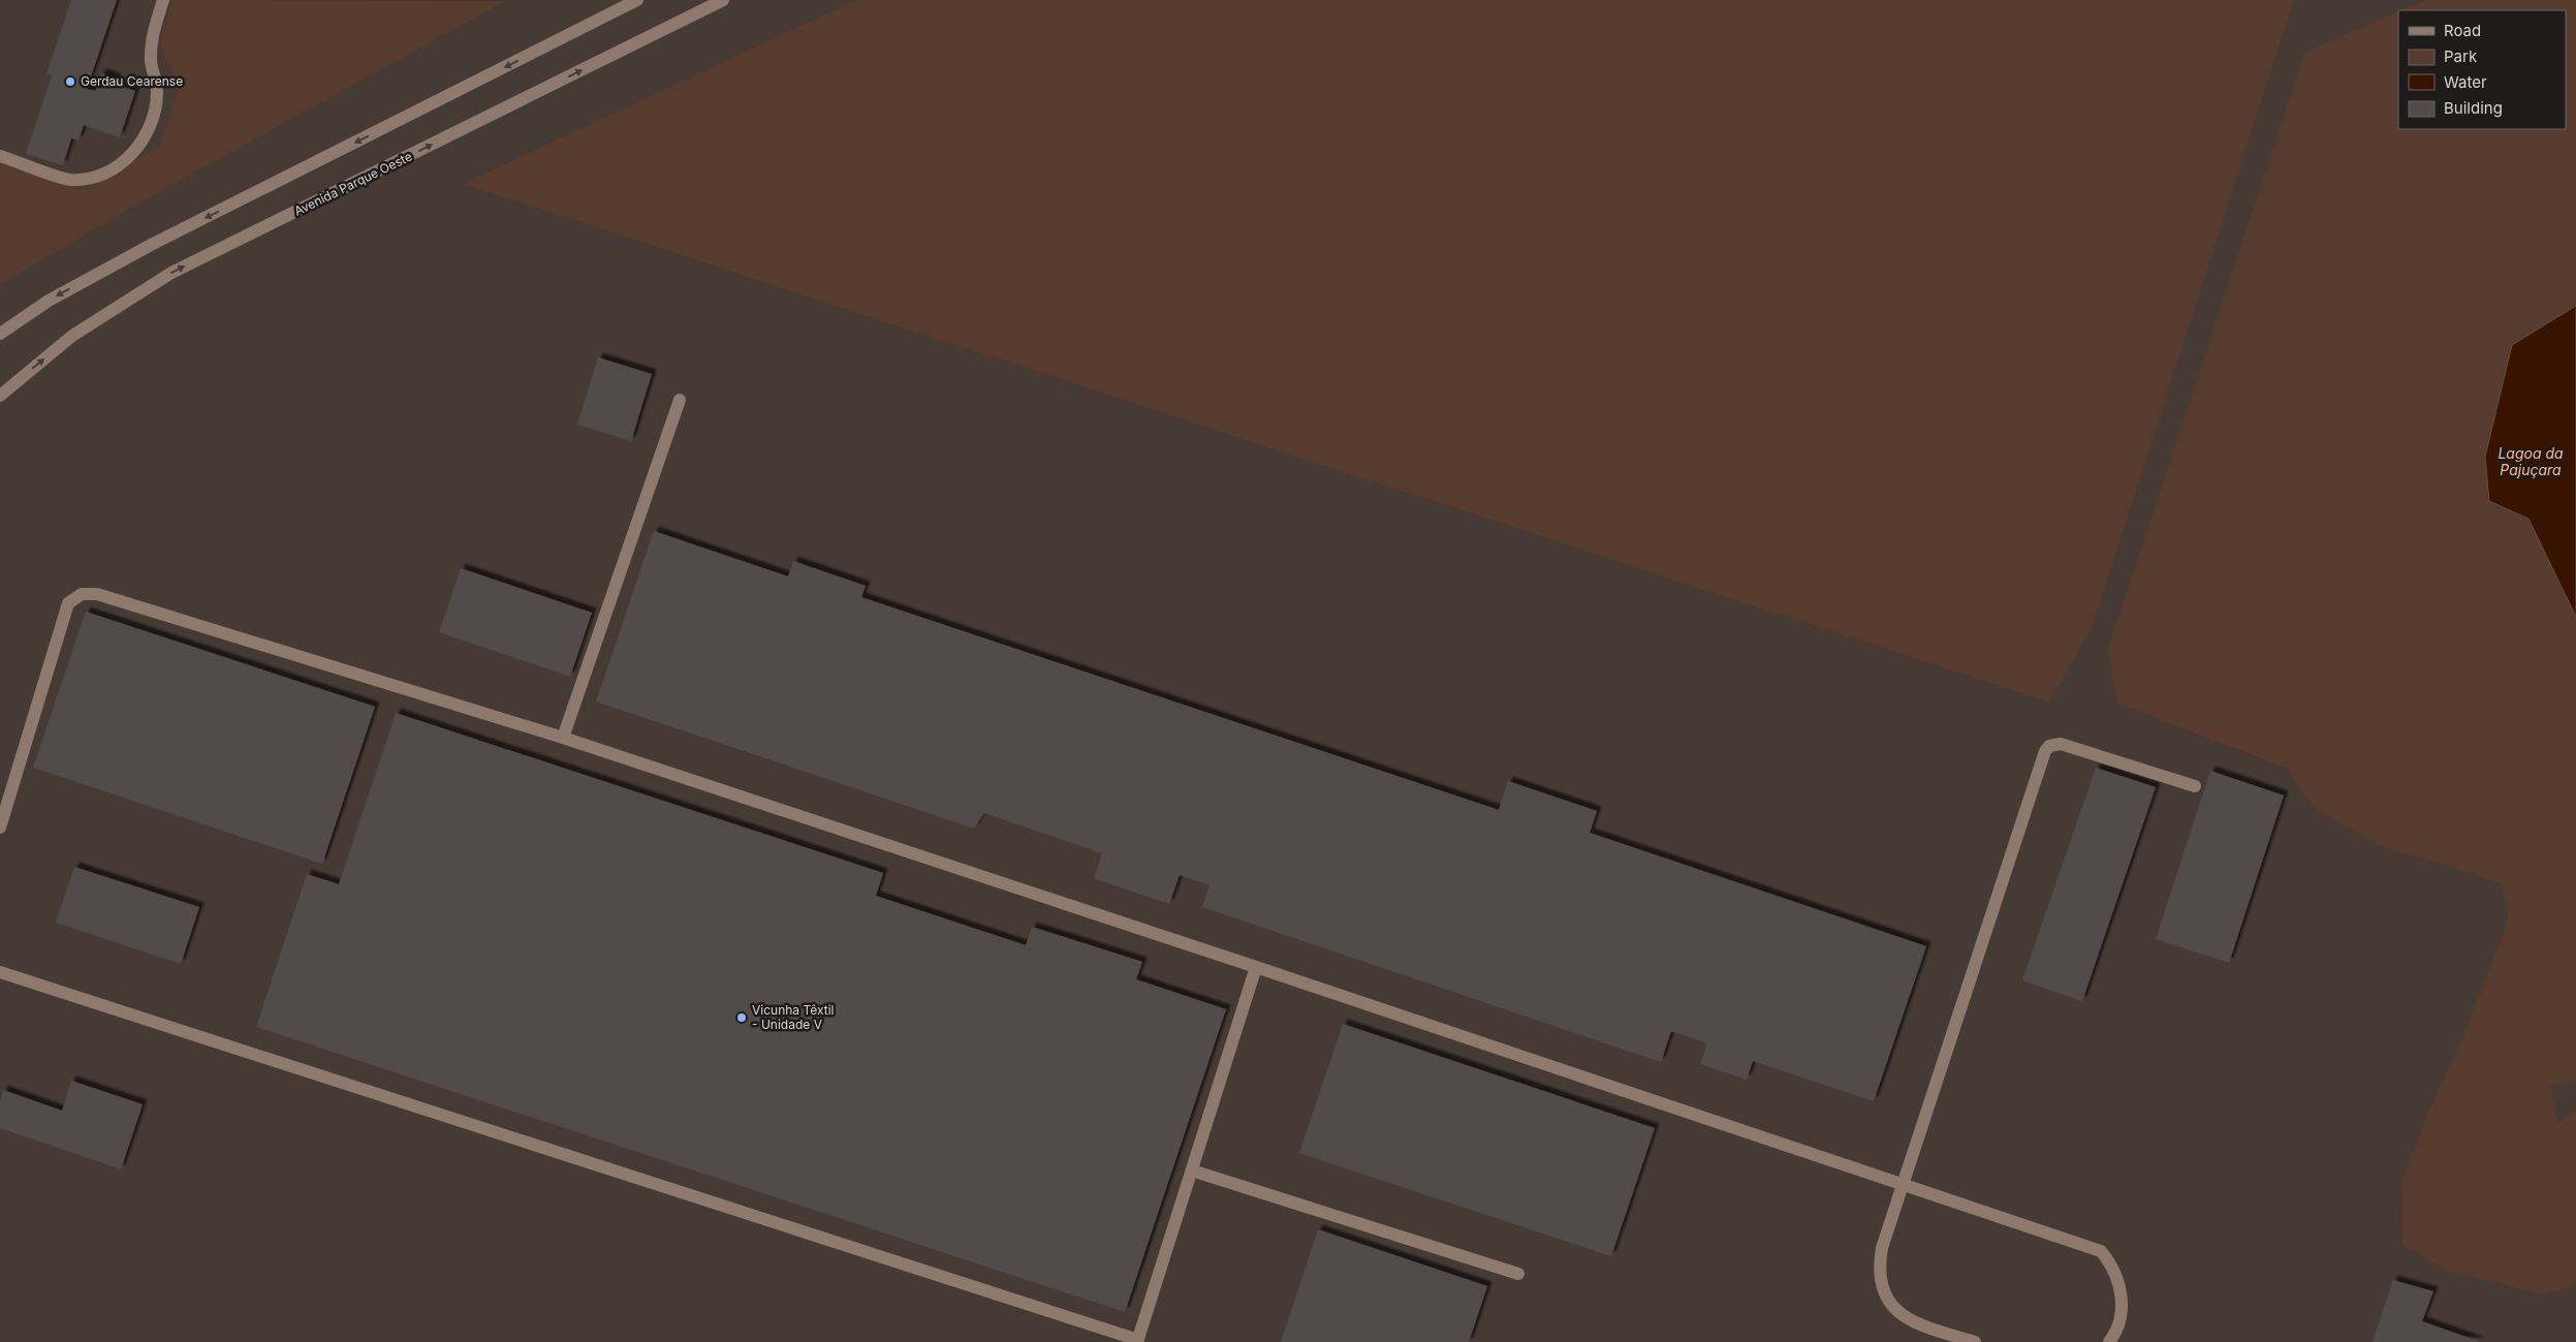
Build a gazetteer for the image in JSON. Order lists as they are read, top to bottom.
{
  "streets": {
    "street": ["Avenida Parque Oeste"]
  },
  "water": ["Lagoa da Pajuçara"],
  "places": ["Gerdau Cearense", "Vicunha Têxtil - Unidade V"],
  "legend": [
    "Road",
    "Park",
    "Water",
    "Building"
  ]
}
